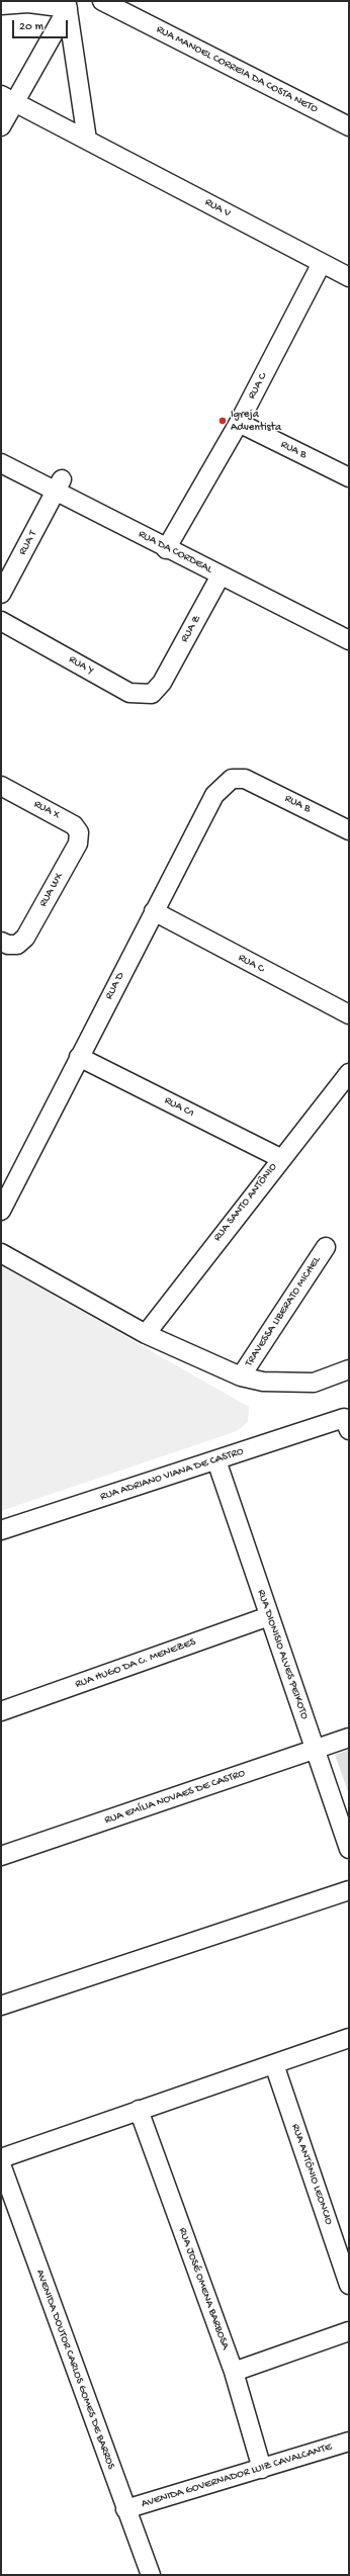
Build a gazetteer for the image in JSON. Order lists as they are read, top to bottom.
{
  "streets": {
    "street": [
      "RUA MANOEL CORREIA DA COSTA NETO",
      "RUA V",
      "RUA C",
      "RUA B",
      "RUA T",
      "RUA DA CORDEAL",
      "RUA Z",
      "RUA Y",
      "RUA X",
      "RUA WX",
      "RUA D",
      "RUA C1",
      "RUA SANTO ANTÔNIO",
      "TRAVESSA LIBERATO MICHEL",
      "RUA ADRIANO VIANA DE CASTRO",
      "RUA DIONISIO ALVES PEIKOTO",
      "RUA HUGO DA C. MENEZES",
      "RUA EMÍLIA NOVAES DE CASTRO",
      "RUA ANTÔNIO LEONCIO",
      "RUA JOSÉ OMENA BARBOSA",
      "AVENIDA DOUTOR CARLOS GOMES DE BARROS",
      "AVENIDA GOVERNADOR LUIZ CAVALCANTE"
    ]
  },
  "crossings": [
    ["RUA V", "RUA C"],
    ["RUA C", "RUA B"],
    ["RUA C", "RUA DA CORDEAL"],
    ["RUA C", "RUA D"],
    ["RUA B", "RUA D"],
    ["RUA T", "RUA DA CORDEAL"],
    ["RUA DA CORDEAL", "RUA Z"],
    ["RUA Z", "RUA Y"],
    ["RUA X", "RUA WX"],
    ["RUA D", "RUA C1"],
    ["RUA C1", "RUA SANTO ANTÔNIO"],
    ["RUA ADRIANO VIANA DE CASTRO", "RUA DIONISIO ALVES PEIKOTO"],
    ["RUA DIONISIO ALVES PEIKOTO", "RUA HUGO DA C. MENEZES"],
    ["RUA DIONISIO ALVES PEIKOTO", "RUA EMÍLIA NOVAES DE CASTRO"],
    ["RUA JOSÉ OMENA BARBOSA", "AVENIDA GOVERNADOR LUIZ CAVALCANTE"],
    ["AVENIDA DOUTOR CARLOS GOMES DE BARROS", "AVENIDA GOVERNADOR LUIZ CAVALCANTE"]
  ],
  "places": ["Igreja Adventista"],
  "scale_bar": "20 m"
}
